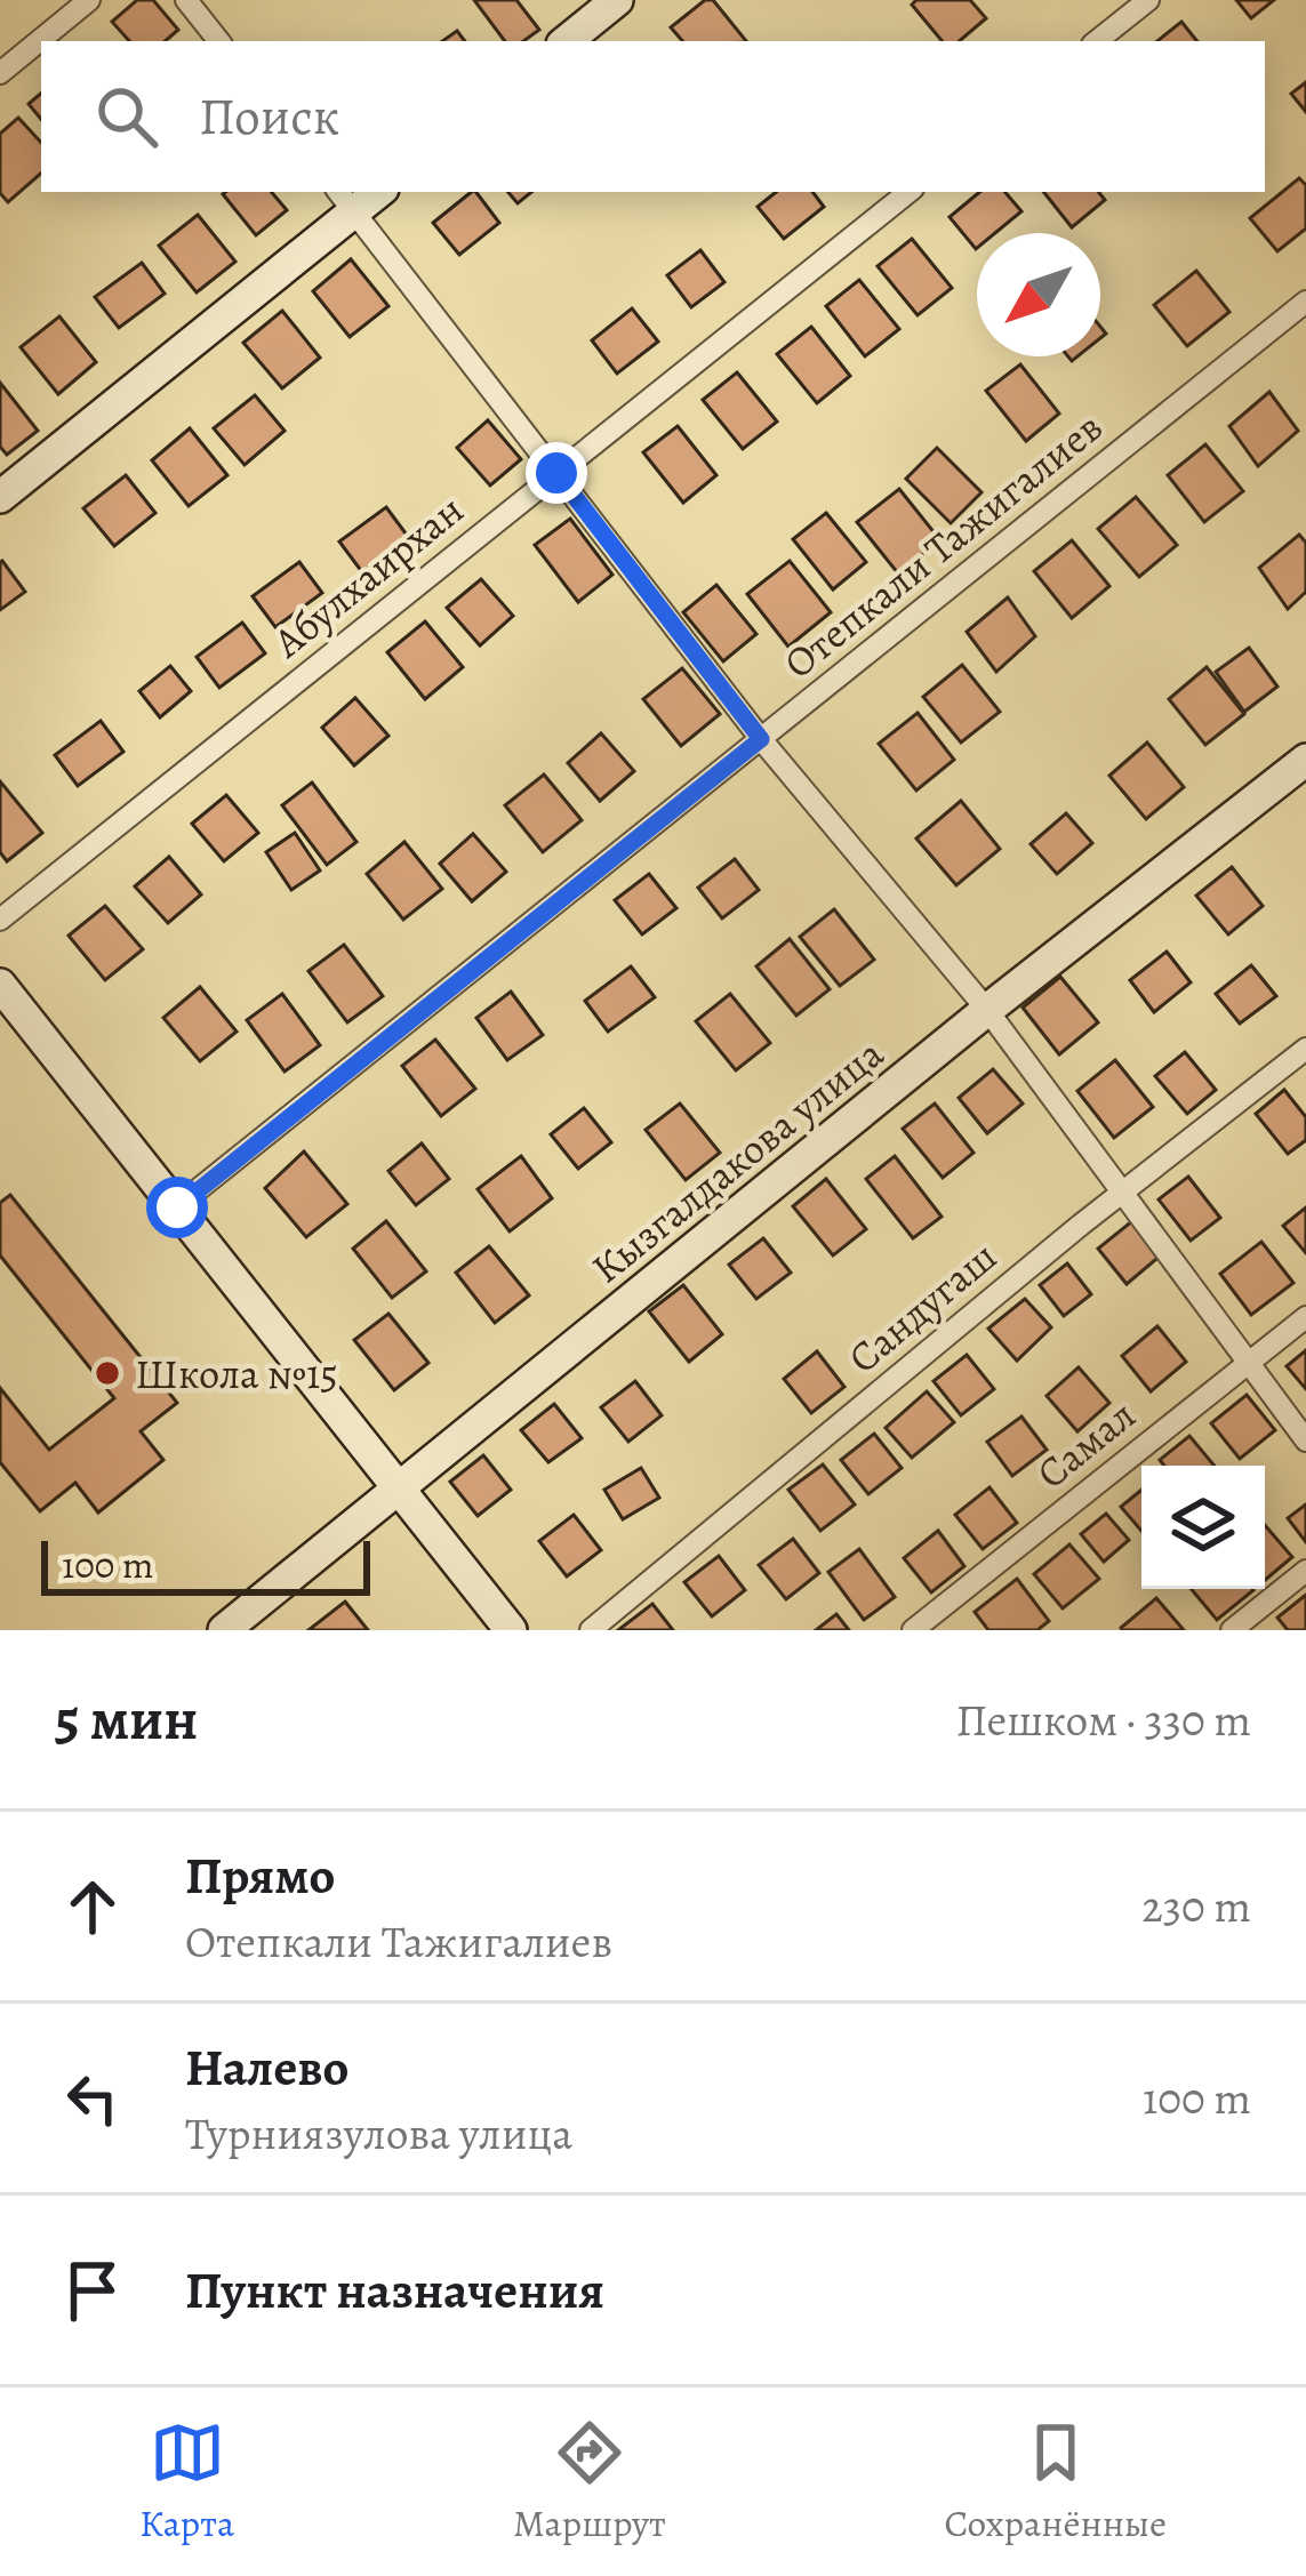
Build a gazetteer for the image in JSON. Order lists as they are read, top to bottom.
{
  "streets": {
    "street": [
      "Отепкали Тажигалиев",
      "Абулхаирхан",
      "Кызгалдакова улица",
      "Сандугаш",
      "Самал"
    ]
  },
  "places": ["Школа №15"],
  "scale_bar": "100 m",
  "north": "bottom left",
  "page": {
    "search": "Поиск",
    "scale": "100 m",
    "heading": ["5 мин", "Пешком · 330 m"],
    "list": [
      ["Прямо", "Отепкали Тажигалиев", "230 m"],
      ["Налево", "Турниязулова улица", "100 m"],
      "Пункт назначения"
    ],
    "nav": ["Карта", "Маршрут", "Сохранённые"]
  }
}
